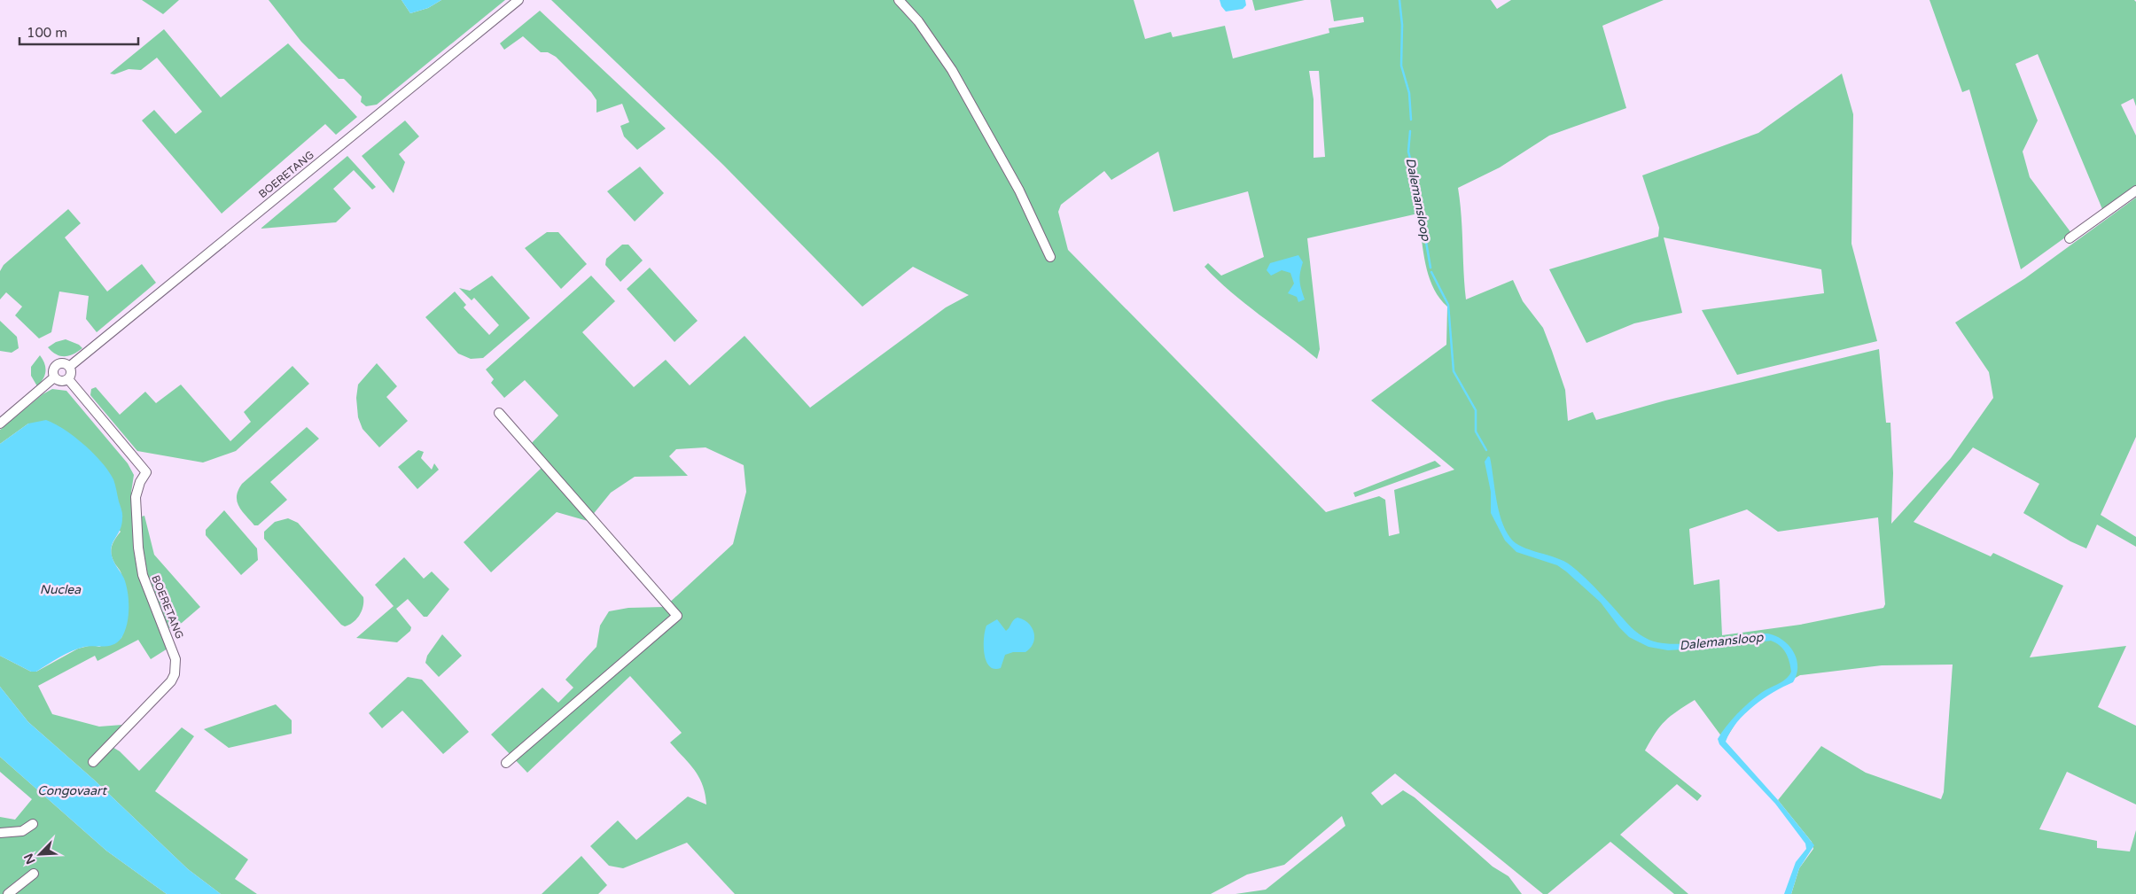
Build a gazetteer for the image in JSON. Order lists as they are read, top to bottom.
{
  "streets": {
    "street": ["BOERETANG"]
  },
  "water": ["Dalemansloop", "Nuclea", "Congovaart"],
  "scale_bar": "100 m",
  "north": "bottom left"
}
